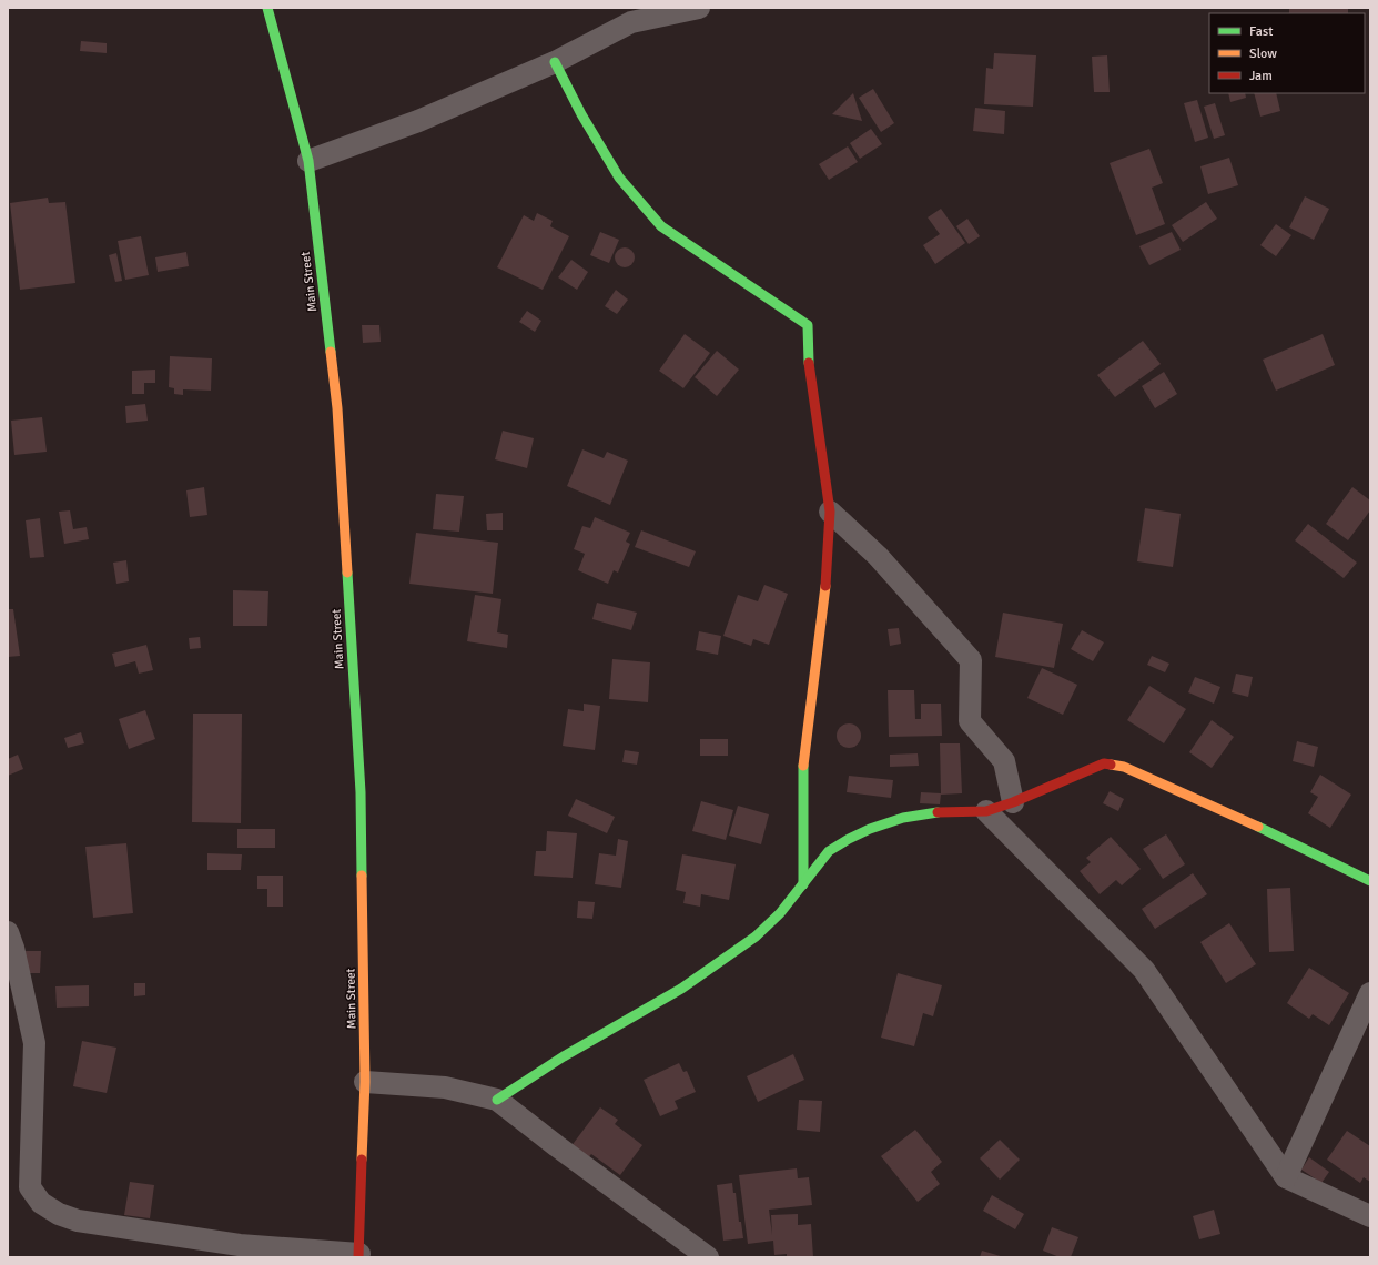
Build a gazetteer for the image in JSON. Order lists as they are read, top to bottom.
{
  "streets": {
    "main road": ["Main Street"]
  },
  "legend": ["Fast", "Slow", "Jam"]
}
